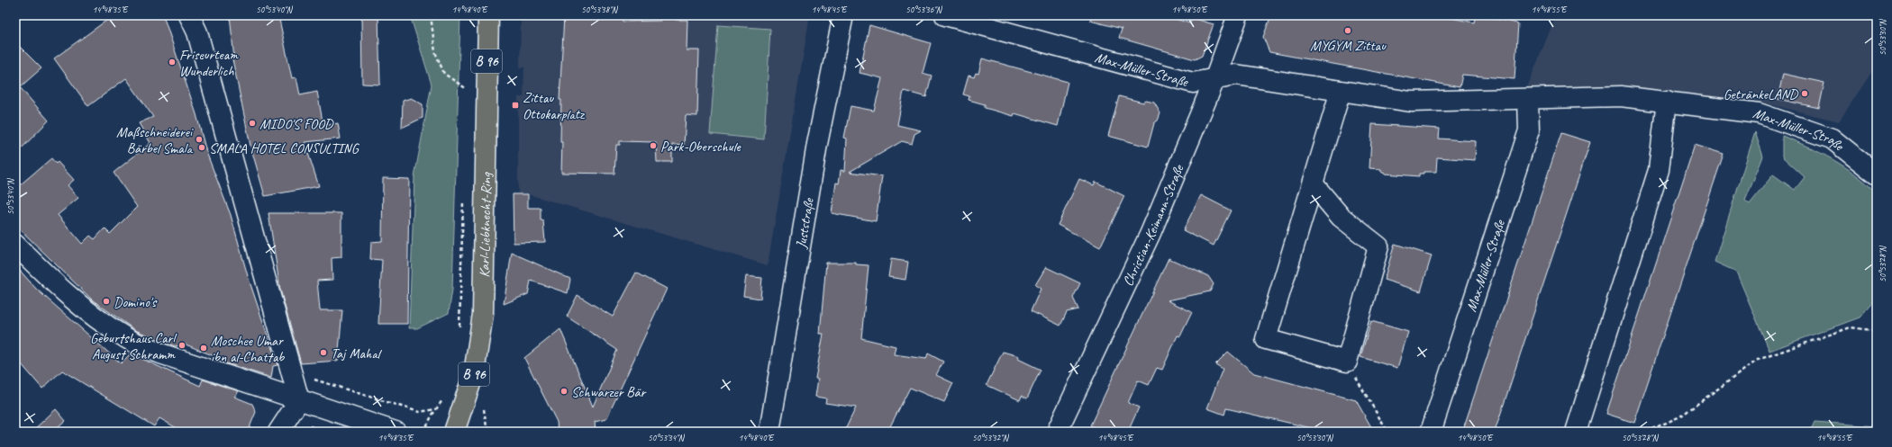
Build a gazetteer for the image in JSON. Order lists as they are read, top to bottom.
{
  "streets": {
    "main road": ["B 96", "Karl-Liebknecht-Ring"],
    "street": ["Max-Müller-Straße", "Juststraße", "Christian-Keimann-Straße"]
  },
  "crossings": [
    ["Max-Müller-Straße", "Christian-Keimann-Straße"]
  ],
  "places": {
    "other": [
      "MYGYM Zittau",
      "Friseurteam Wunderlich",
      "GetränkeLAND",
      "MIDO'S FOOD",
      "Maßschneiderei Bärbel Smala",
      "Park-Oberschule",
      "SMALA HOTEL CONSULTING",
      "Domino's",
      "Geburtshaus Carl August Schramm",
      "Moschee Umar ibn al-Chattab",
      "Taj Mahal",
      "Schwarzer Bär"
    ],
    "transit": ["Zittau Ottokarplatz"]
  },
  "coordinates": [
    "14°48'35\"E",
    "50°53'40\"N",
    "14°48'40\"E",
    "50°53'38\"N",
    "14°48'45\"E",
    "50°53'36\"N",
    "14°48'50\"E",
    "14°48'55\"E",
    "50°53'30\"N",
    "50°53'28\"N",
    "50°53'34\"N",
    "50°53'32\"N"
  ]
}
